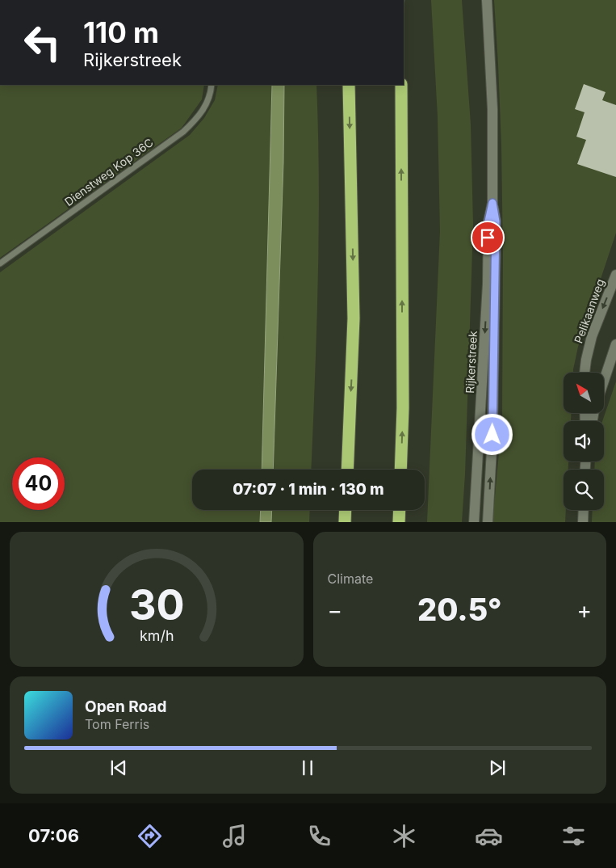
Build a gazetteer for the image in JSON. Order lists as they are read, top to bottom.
{
  "streets": {
    "street": ["Pelikaanweg", "Rijkerstreek"],
    "lane": ["Dienstweg Kop 36C"]
  },
  "north": "top left",
  "page": {
    "turn": ["110 m", "Rijkerstreek"],
    "limit": "40",
    "trip": "07:07 · 1 min · 130 m",
    "tile": "Climate",
    "heat": ["−", "20.5°", "+"],
    "song": ["Open Road", "Tom Ferris"],
    "tabs": "07:06",
    "gauge": ["30", "km/h"]
  }
}
